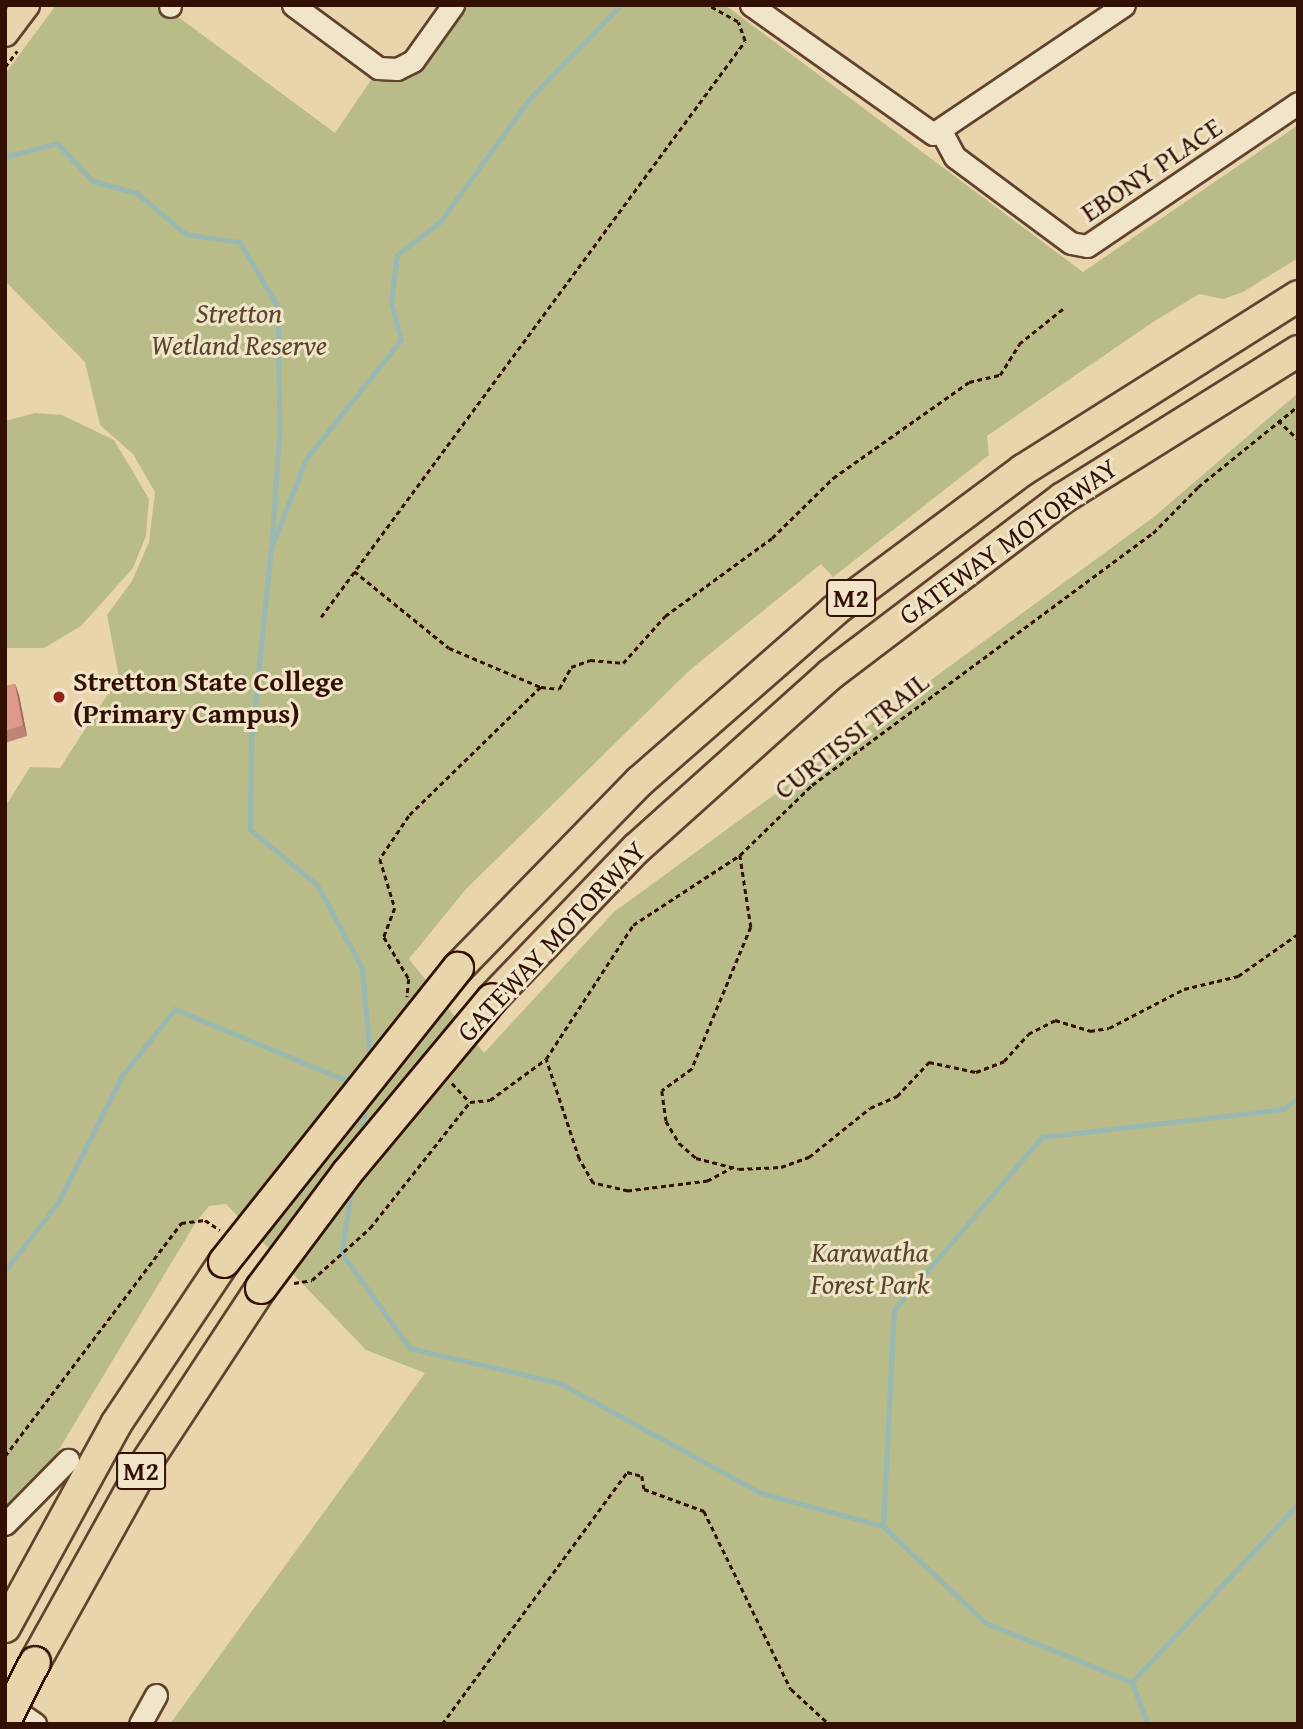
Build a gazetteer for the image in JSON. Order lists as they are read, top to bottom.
{
  "streets": {
    "highway": ["GATEWAY MOTORWAY", "M2"],
    "street": ["EBONY PLACE"],
    "path": ["CURTISSI TRAIL"]
  },
  "parks": ["Stretton Wetland Reserve", "Karawatha Forest Park"],
  "places": ["Stretton State College (Primary Campus)"]
}
